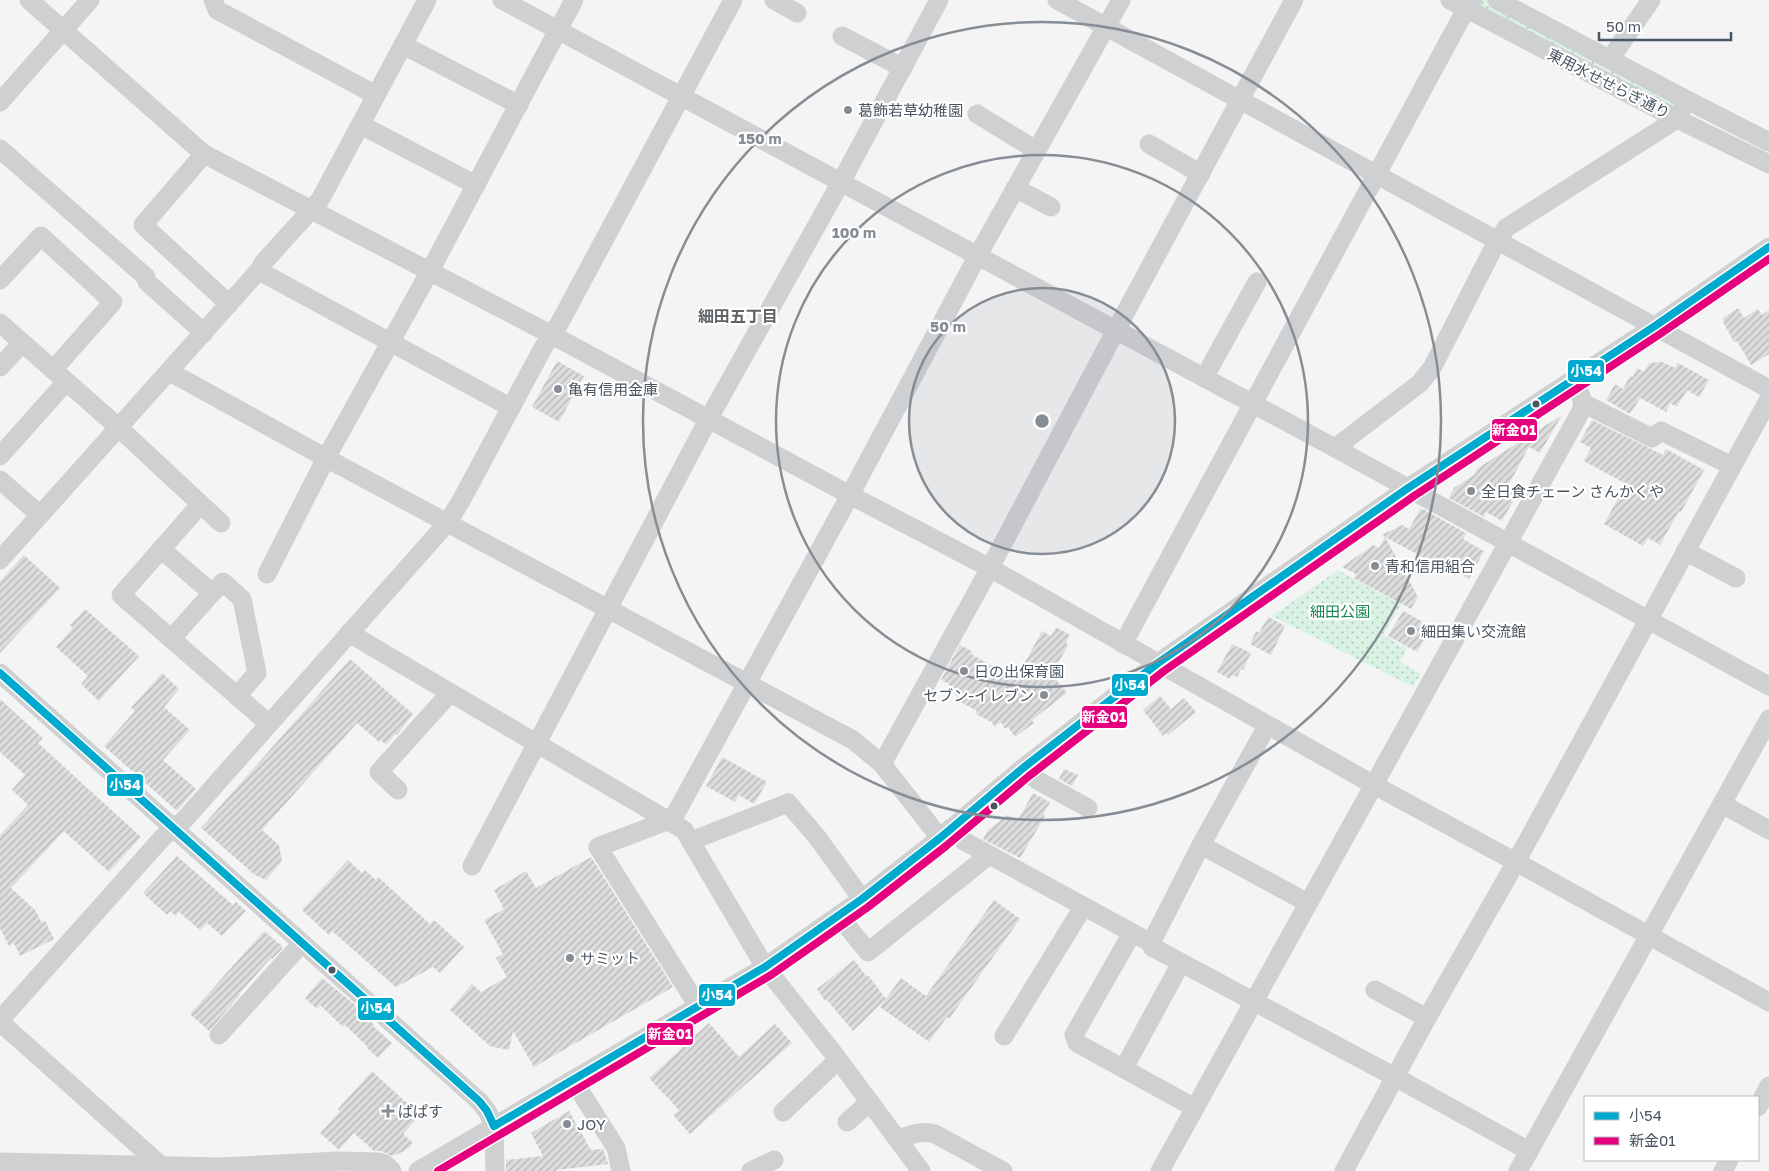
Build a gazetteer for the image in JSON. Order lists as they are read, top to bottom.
{
  "streets": {
    "street": ["東用水せせらぎ通り"]
  },
  "districts": ["細田五丁目"],
  "parks": ["細田公園"],
  "places": {
    "other": [
      "葛飾若草幼稚園",
      "亀有信用金庫",
      "全日食チェーン さんかくや",
      "青和信用組合",
      "細田集い交流館",
      "日の出保育園",
      "セブン-イレブン",
      "サミット",
      "JOY"
    ],
    "health": ["ぱぱす"]
  },
  "lines": ["transit line 小54", "transit line 新金01"],
  "legend": ["小54", "新金01"],
  "scale_bar": "50 m",
  "rings": ["150 m", "100 m", "50 m"]
}
